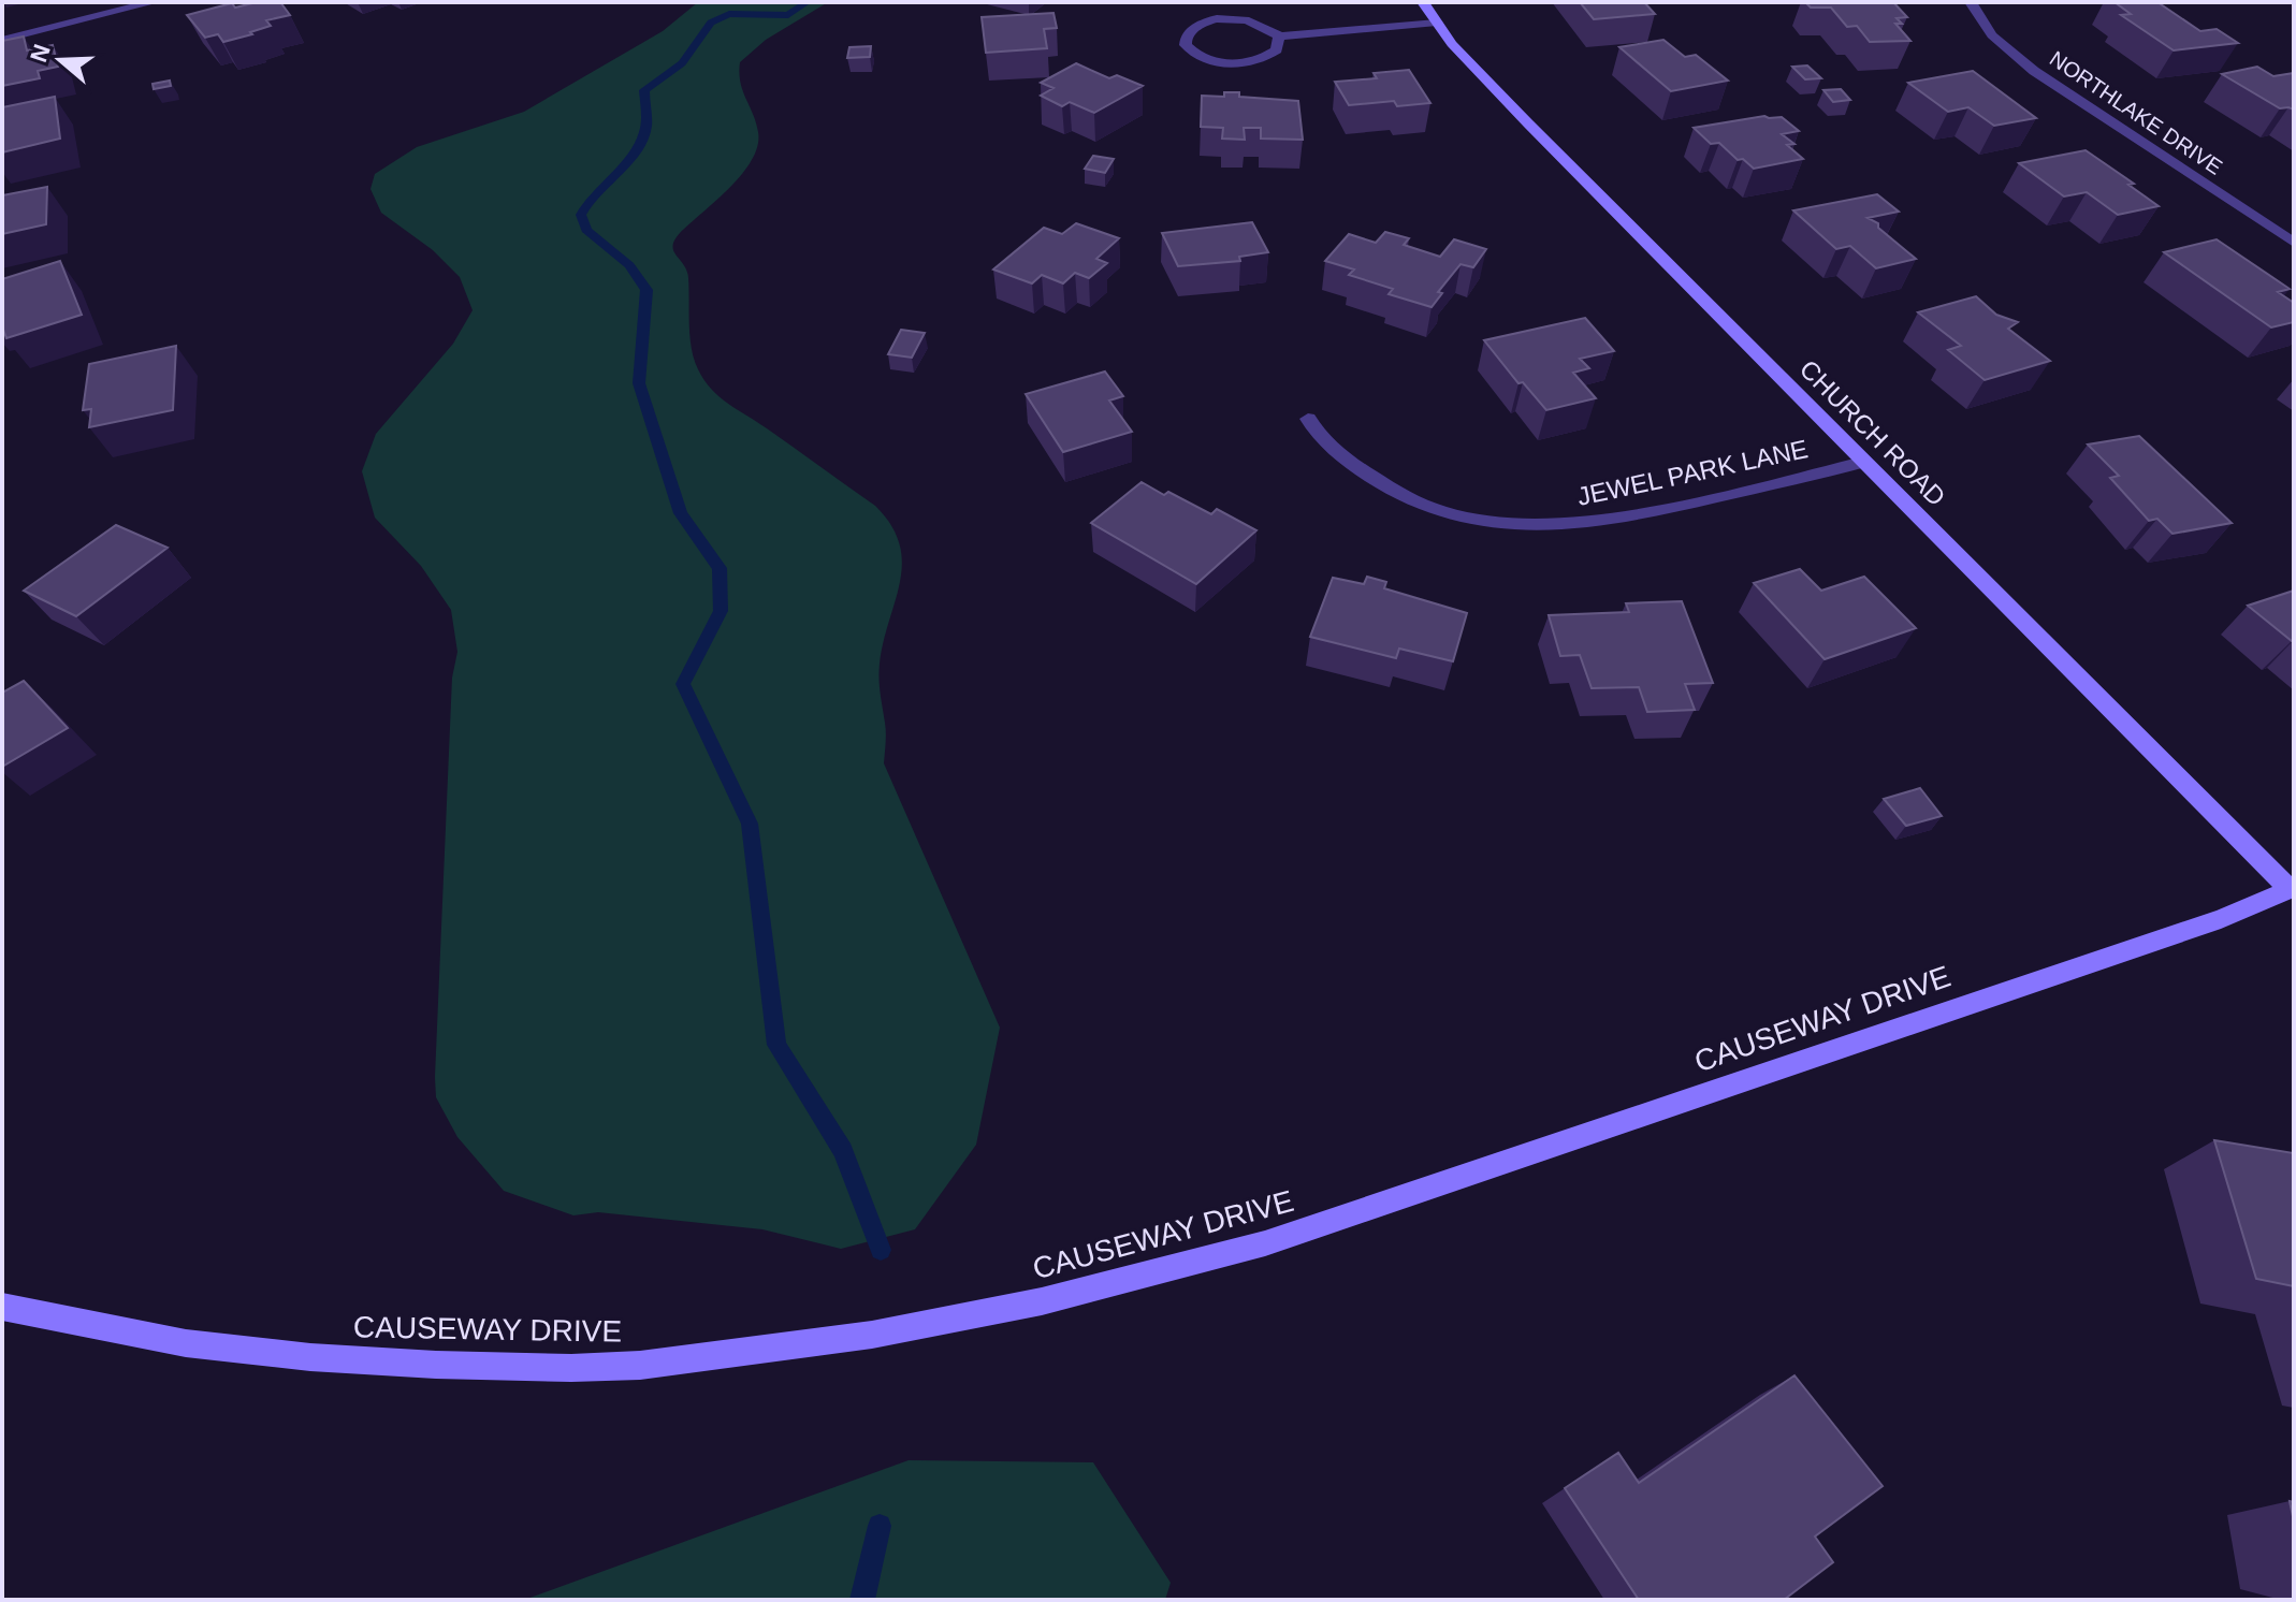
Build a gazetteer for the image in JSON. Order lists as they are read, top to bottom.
{
  "streets": {
    "street": [
      "NORTHLAKE DRIVE",
      "CHURCH ROAD",
      "JEWEL PARK LANE",
      "CAUSEWAY DRIVE"
    ]
  },
  "crossings": [
    ["CHURCH ROAD", "JEWEL PARK LANE"],
    ["CHURCH ROAD", "CAUSEWAY DRIVE"]
  ],
  "north": "left"
}
